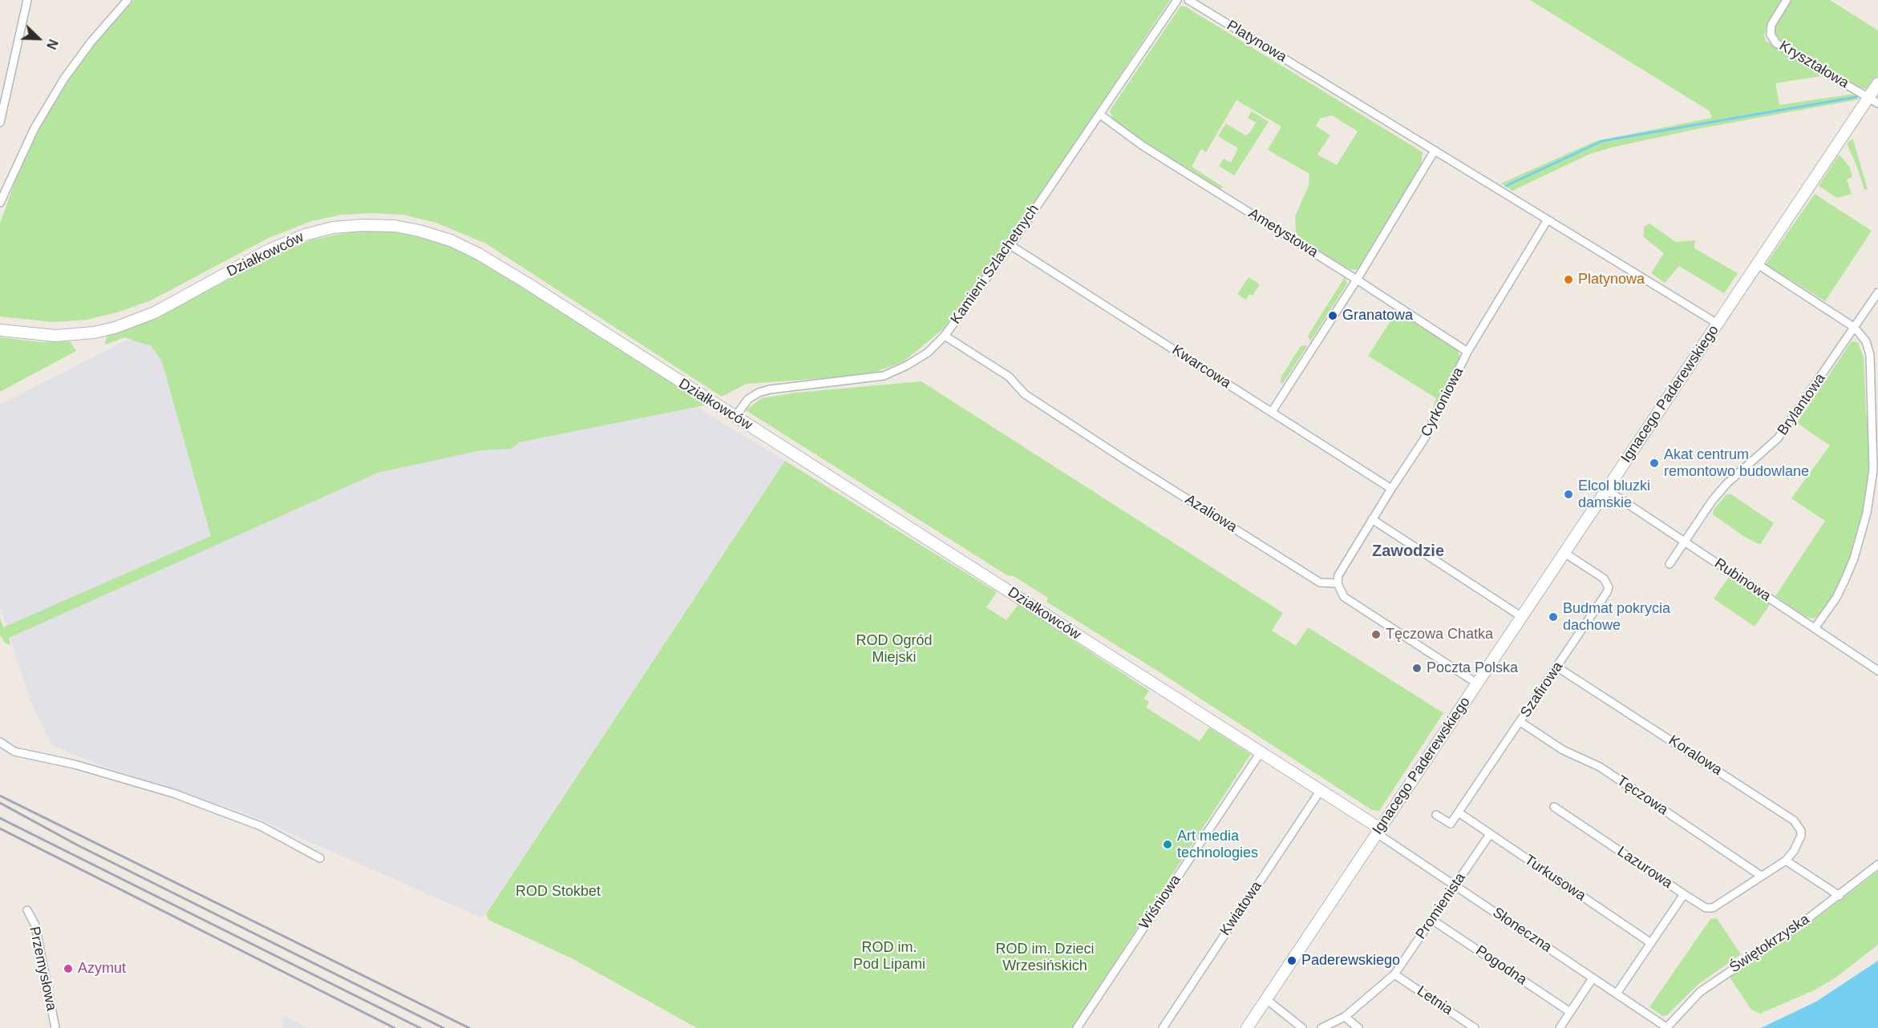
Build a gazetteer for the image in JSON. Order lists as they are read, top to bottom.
{
  "streets": {
    "street": [
      "Platynowa",
      "Kryształowa",
      "Ametystowa",
      "Działkowców",
      "Kamieni Szlachetnych",
      "Kwarcowa",
      "Ignacego Paderewskiego",
      "Cyrkoniowa",
      "Brylantowa",
      "Azaliowa",
      "Rubinowa",
      "Szafirowa",
      "Koralowa",
      "Tęczowa",
      "Lazurowa",
      "Turkusowa",
      "Wiśniowa",
      "Promienista",
      "Kwiatowa",
      "Słoneczna",
      "Świętokrzyska",
      "Pogodna",
      "Przemysłowa",
      "Letnia"
    ]
  },
  "crossings": [
    ["Platynowa", "Ignacego Paderewskiego"],
    ["Platynowa", "Cyrkoniowa"],
    ["Kryształowa", "Ignacego Paderewskiego"],
    ["Ametystowa", "Kamieni Szlachetnych"],
    ["Ametystowa", "Cyrkoniowa"],
    ["Działkowców", "Kamieni Szlachetnych"],
    ["Działkowców", "Ignacego Paderewskiego"],
    ["Działkowców", "Wiśniowa"],
    ["Działkowców", "Kwiatowa"],
    ["Działkowców", "Słoneczna"],
    ["Kamieni Szlachetnych", "Kwarcowa"],
    ["Kamieni Szlachetnych", "Azaliowa"],
    ["Kwarcowa", "Cyrkoniowa"],
    ["Ignacego Paderewskiego", "Rubinowa"],
    ["Ignacego Paderewskiego", "Szafirowa"],
    ["Ignacego Paderewskiego", "Słoneczna"],
    ["Cyrkoniowa", "Azaliowa"],
    ["Brylantowa", "Rubinowa"],
    ["Szafirowa", "Koralowa"],
    ["Szafirowa", "Tęczowa"],
    ["Szafirowa", "Turkusowa"],
    ["Lazurowa", "Turkusowa"],
    ["Lazurowa", "Słoneczna"],
    ["Turkusowa", "Promienista"],
    ["Promienista", "Słoneczna"],
    ["Promienista", "Pogodna"],
    ["Promienista", "Letnia"],
    ["Słoneczna", "Świętokrzyska"]
  ],
  "districts": ["Zawodzie"],
  "parks": [
    "ROD Ogród Miejski",
    "ROD Stokbet",
    "ROD im. Pod Lipami",
    "ROD im. Dzieci Wrzesińskich"
  ],
  "places": [
    "Platynowa",
    "Granatowa",
    "Akat centrum remontowo budowlane",
    "Elcol bluzki damskie",
    "Budmat pokrycia dachowe",
    "Tęczowa Chatka",
    "Poczta Polska",
    "Art media technologies",
    "Paderewskiego",
    "Azymut"
  ],
  "north": "bottom right"
}
